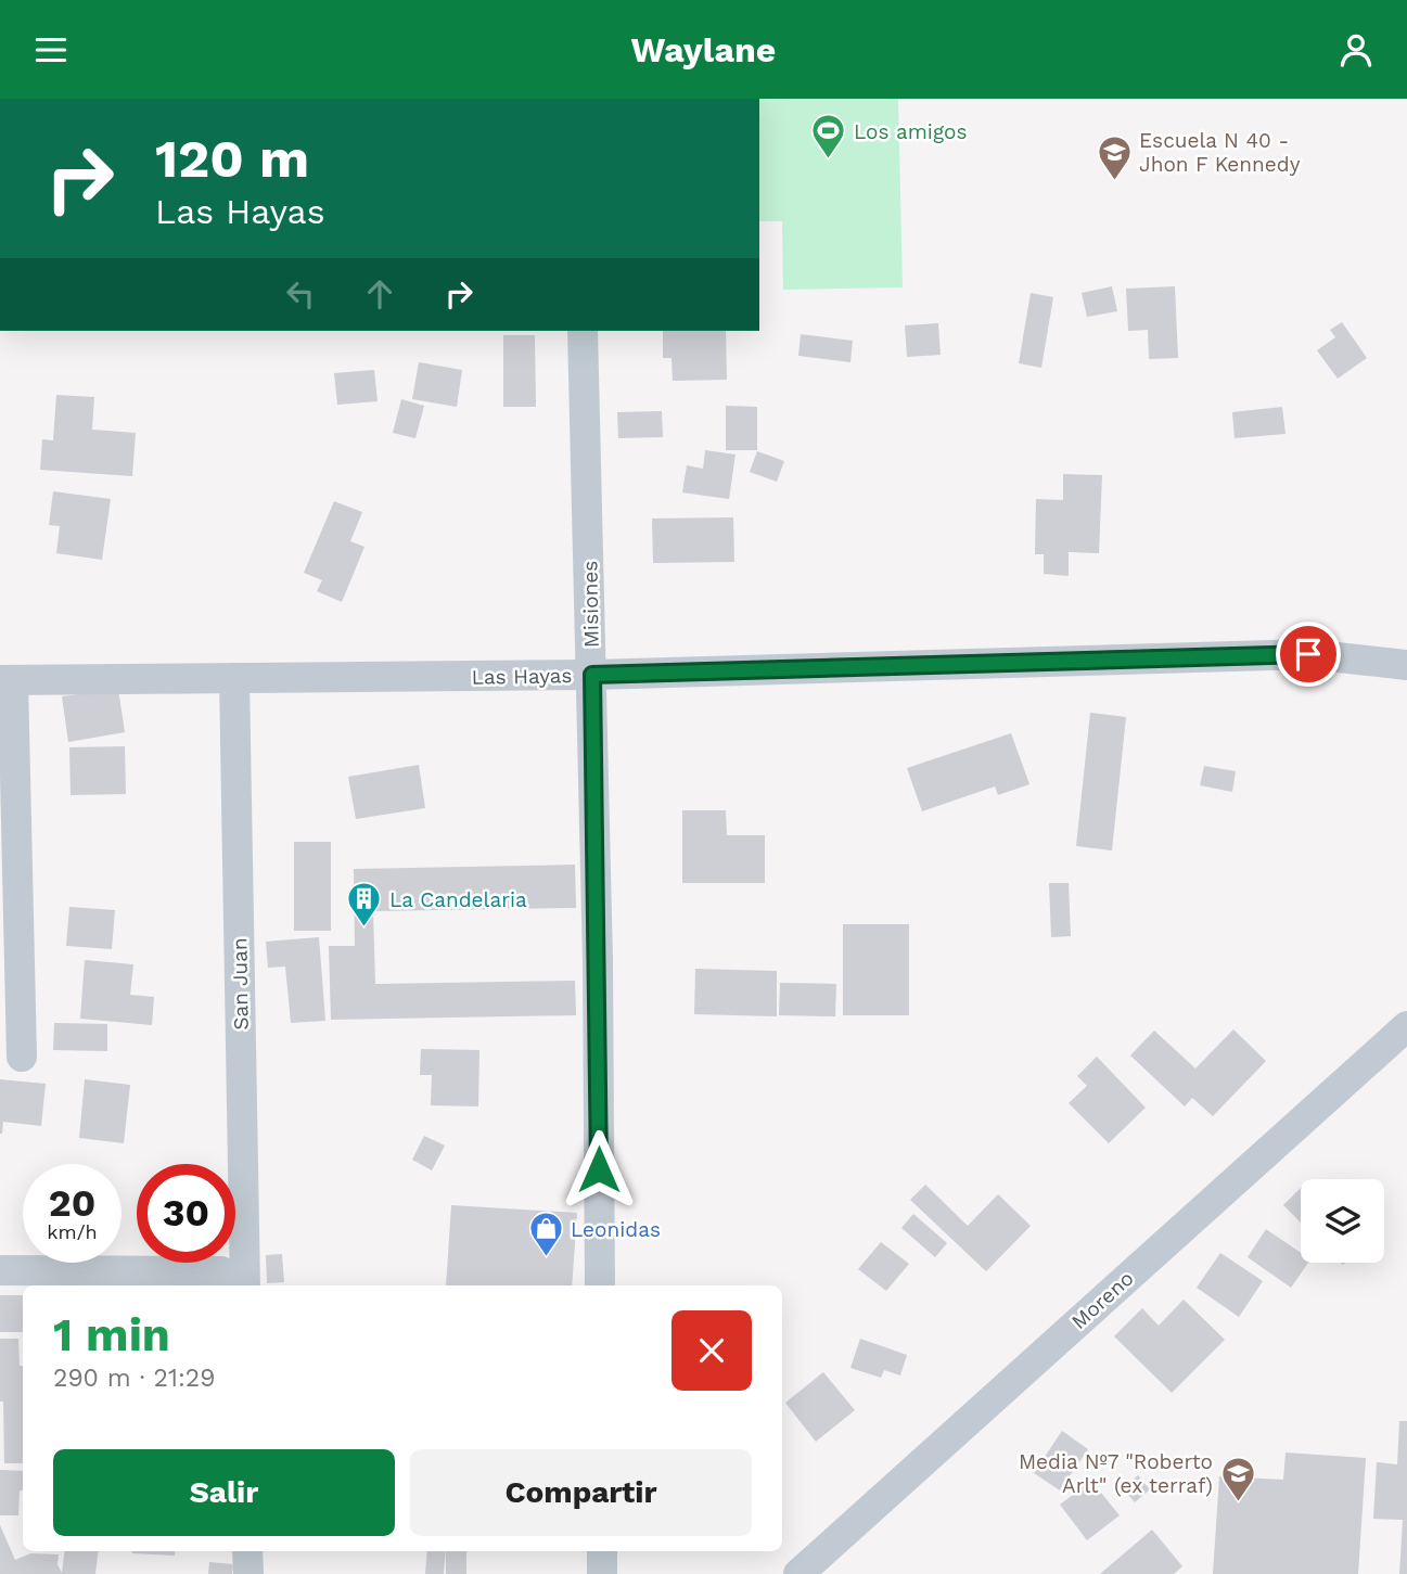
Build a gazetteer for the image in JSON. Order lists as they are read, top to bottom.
{
  "streets": {
    "street": [
      "Misiones",
      "Las Hayas",
      "San Juan",
      "Moreno"
    ]
  },
  "crossings": [
    ["Misiones", "Las Hayas"],
    ["Las Hayas", "San Juan"]
  ],
  "places": {
    "sports": ["Los amigos"],
    "school or university": ["Escuela N 40 - Jhon F Kennedy", "Media Nº7 \"Roberto Arlt\" (ex terraf)"],
    "building": ["La Candelaria"],
    "shop": ["Leonidas"]
  },
  "page": {
    "header": "Waylane",
    "turn": ["120 m", "Las Hayas"],
    "speed": "20 km/h",
    "limit": "30",
    "heading": ["1 min", "290 m · 21:29"],
    "buttons": ["Salir", "Compartir"]
  }
}
